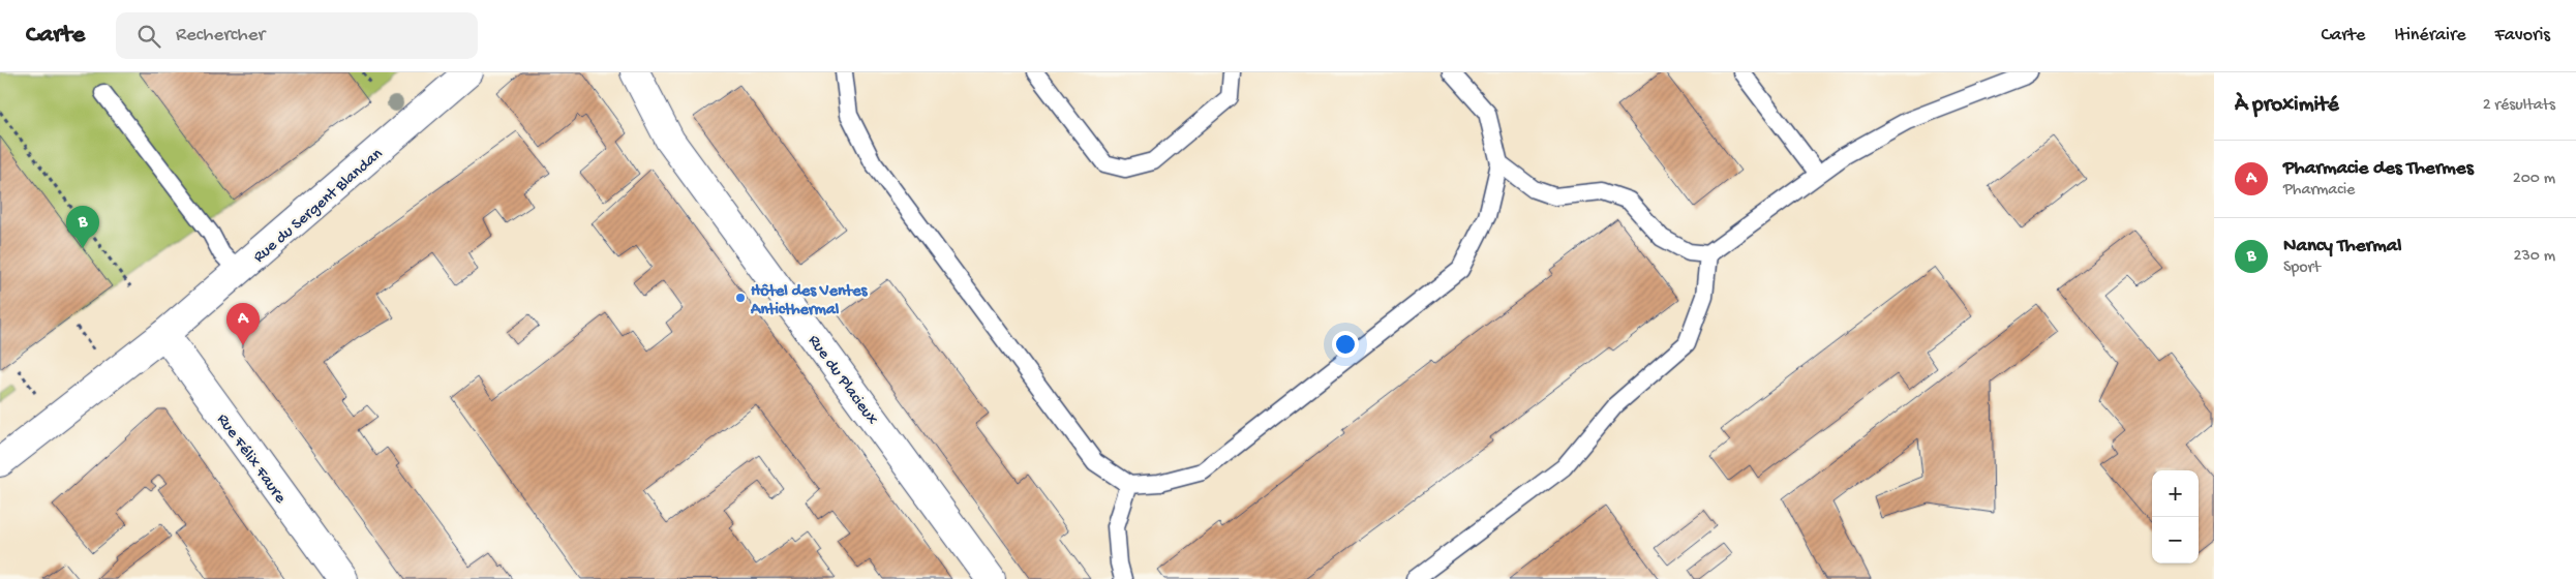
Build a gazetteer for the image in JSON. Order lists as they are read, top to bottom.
{
  "streets": {
    "street": ["Rue du Sergent Blandan", "Rue du Placieux", "Rue Félix Faure"]
  },
  "crossings": [
    ["Rue du Sergent Blandan", "Rue Félix Faure"]
  ],
  "places": ["Hôtel des Ventes Anticthermal"],
  "page": {
    "header": "Carte",
    "search": "Rechercher",
    "nav": ["Carte", "Itinéraire", "Favoris"],
    "heading": ["À proximité", "2 résultats"],
    "list": [
      {
        "mark": "A",
        "name": "Pharmacie des Thermes",
        "note": "Pharmacie",
        "value": "200 m"
      },
      {
        "mark": "B",
        "name": "Nancy Thermal",
        "note": "Sport",
        "value": "230 m"
      }
    ],
    "pins": ["B", "A"],
    "map_buttons": ["+", "−"]
  }
}
